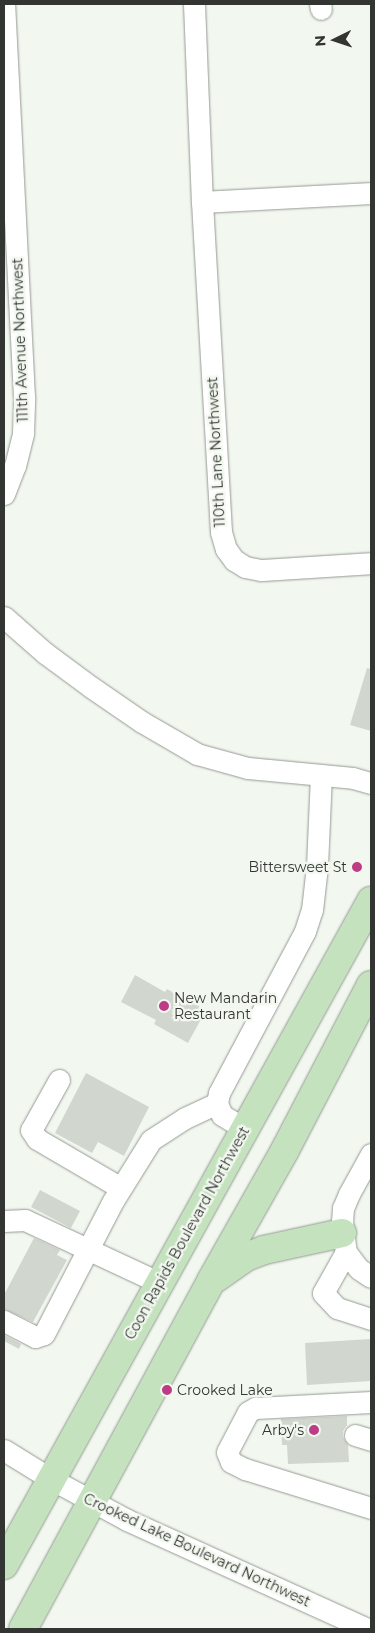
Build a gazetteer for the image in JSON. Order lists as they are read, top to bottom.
{
  "streets": {
    "main road": ["Coon Rapids Boulevard Northwest"],
    "street": ["111th Avenue Northwest", "110th Lane Northwest", "Crooked Lake Boulevard Northwest"]
  },
  "crossings": [
    ["Coon Rapids Boulevard Northwest", "Crooked Lake Boulevard Northwest"]
  ],
  "places": [
    "Bittersweet St",
    "New Mandarin Restaurant",
    "Crooked Lake",
    "Arby's"
  ],
  "north": "left"
}
